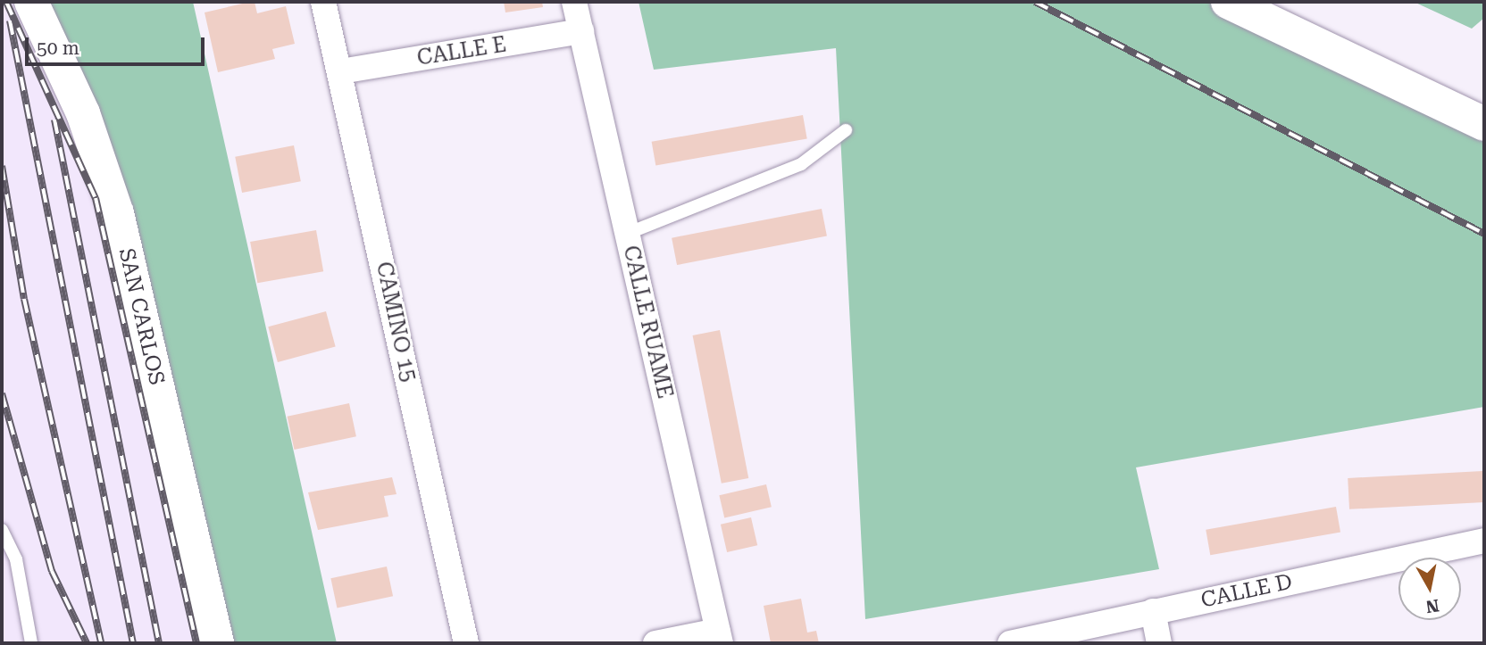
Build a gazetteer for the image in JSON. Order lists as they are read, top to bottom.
{
  "streets": {
    "street": [
      "CALLE E",
      "SAN CARLOS",
      "CAMINO 15",
      "CALLE RUAME",
      "CALLE D"
    ]
  },
  "crossings": [
    ["CALLE E", "CAMINO 15"],
    ["CALLE E", "CALLE RUAME"]
  ],
  "scale_bar": "50 m",
  "north": "bottom"
}
